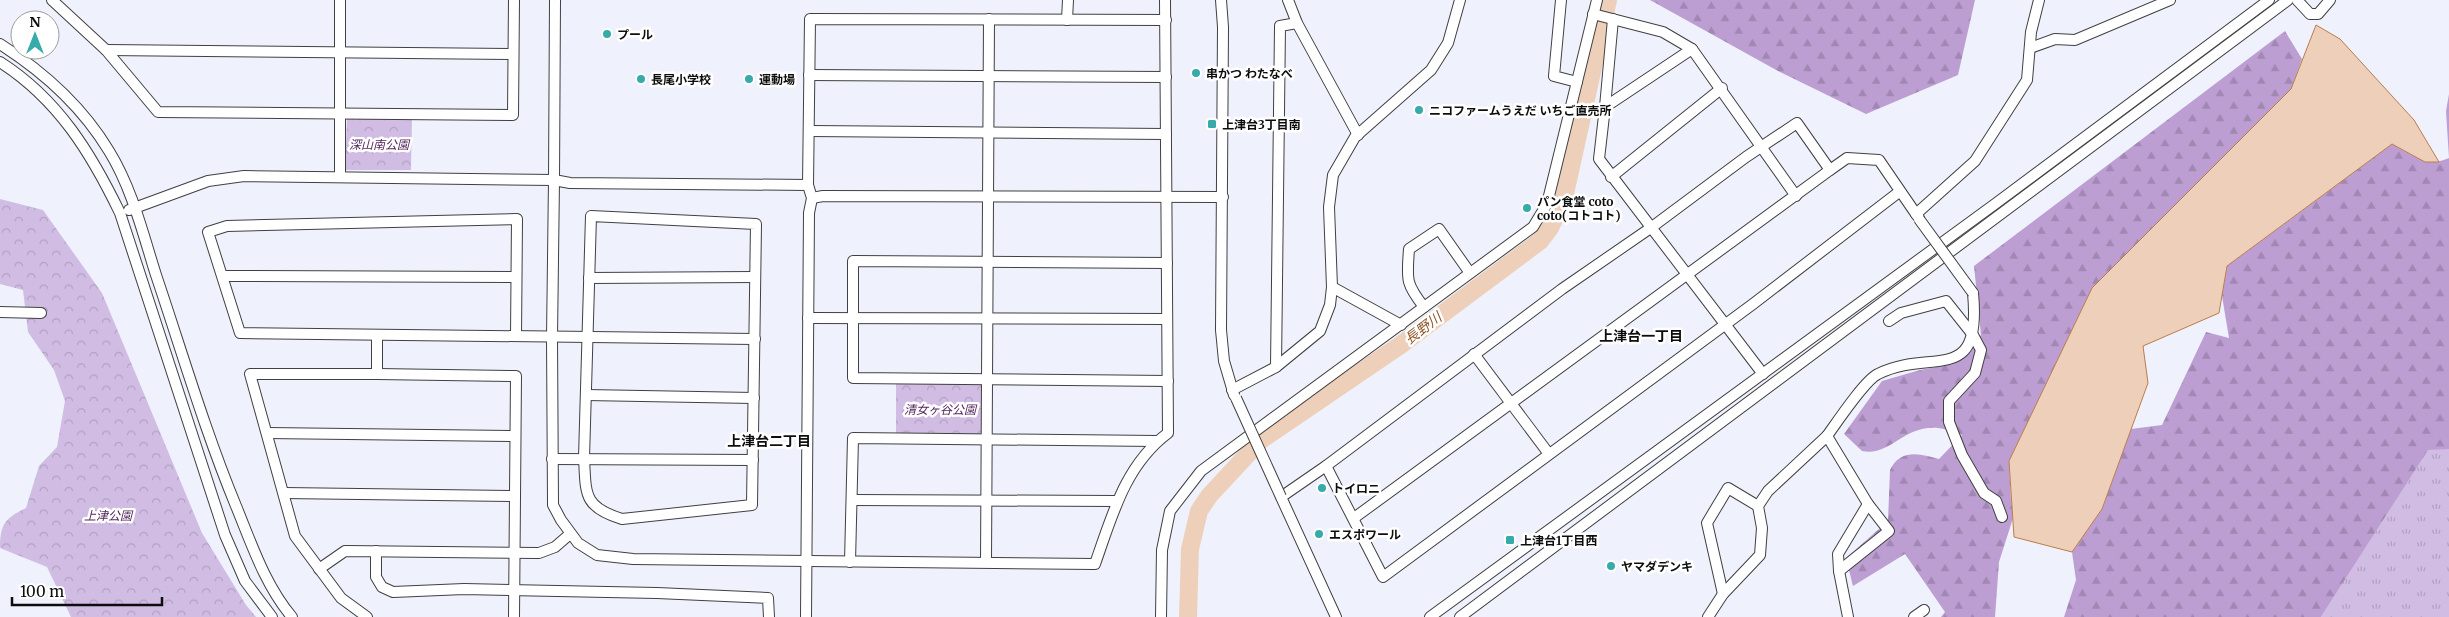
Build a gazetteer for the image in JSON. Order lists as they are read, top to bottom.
{
  "districts": ["上津台一丁目", "上津台二丁目"],
  "water": ["長野川"],
  "parks": ["深山南公園", "清女ヶ谷公園", "上津公園"],
  "places": {
    "other": [
      "プール",
      "串かつ わたなべ",
      "長尾小学校",
      "運動場",
      "ニコファームうえだ いちご直売所",
      "パン食堂 coto coto(コトコト)",
      "トイロニ",
      "エスポワール",
      "ヤマダデンキ"
    ],
    "transit": ["上津台3丁目南", "上津台1丁目西"]
  },
  "scale_bar": "100 m",
  "north": "top"
}
